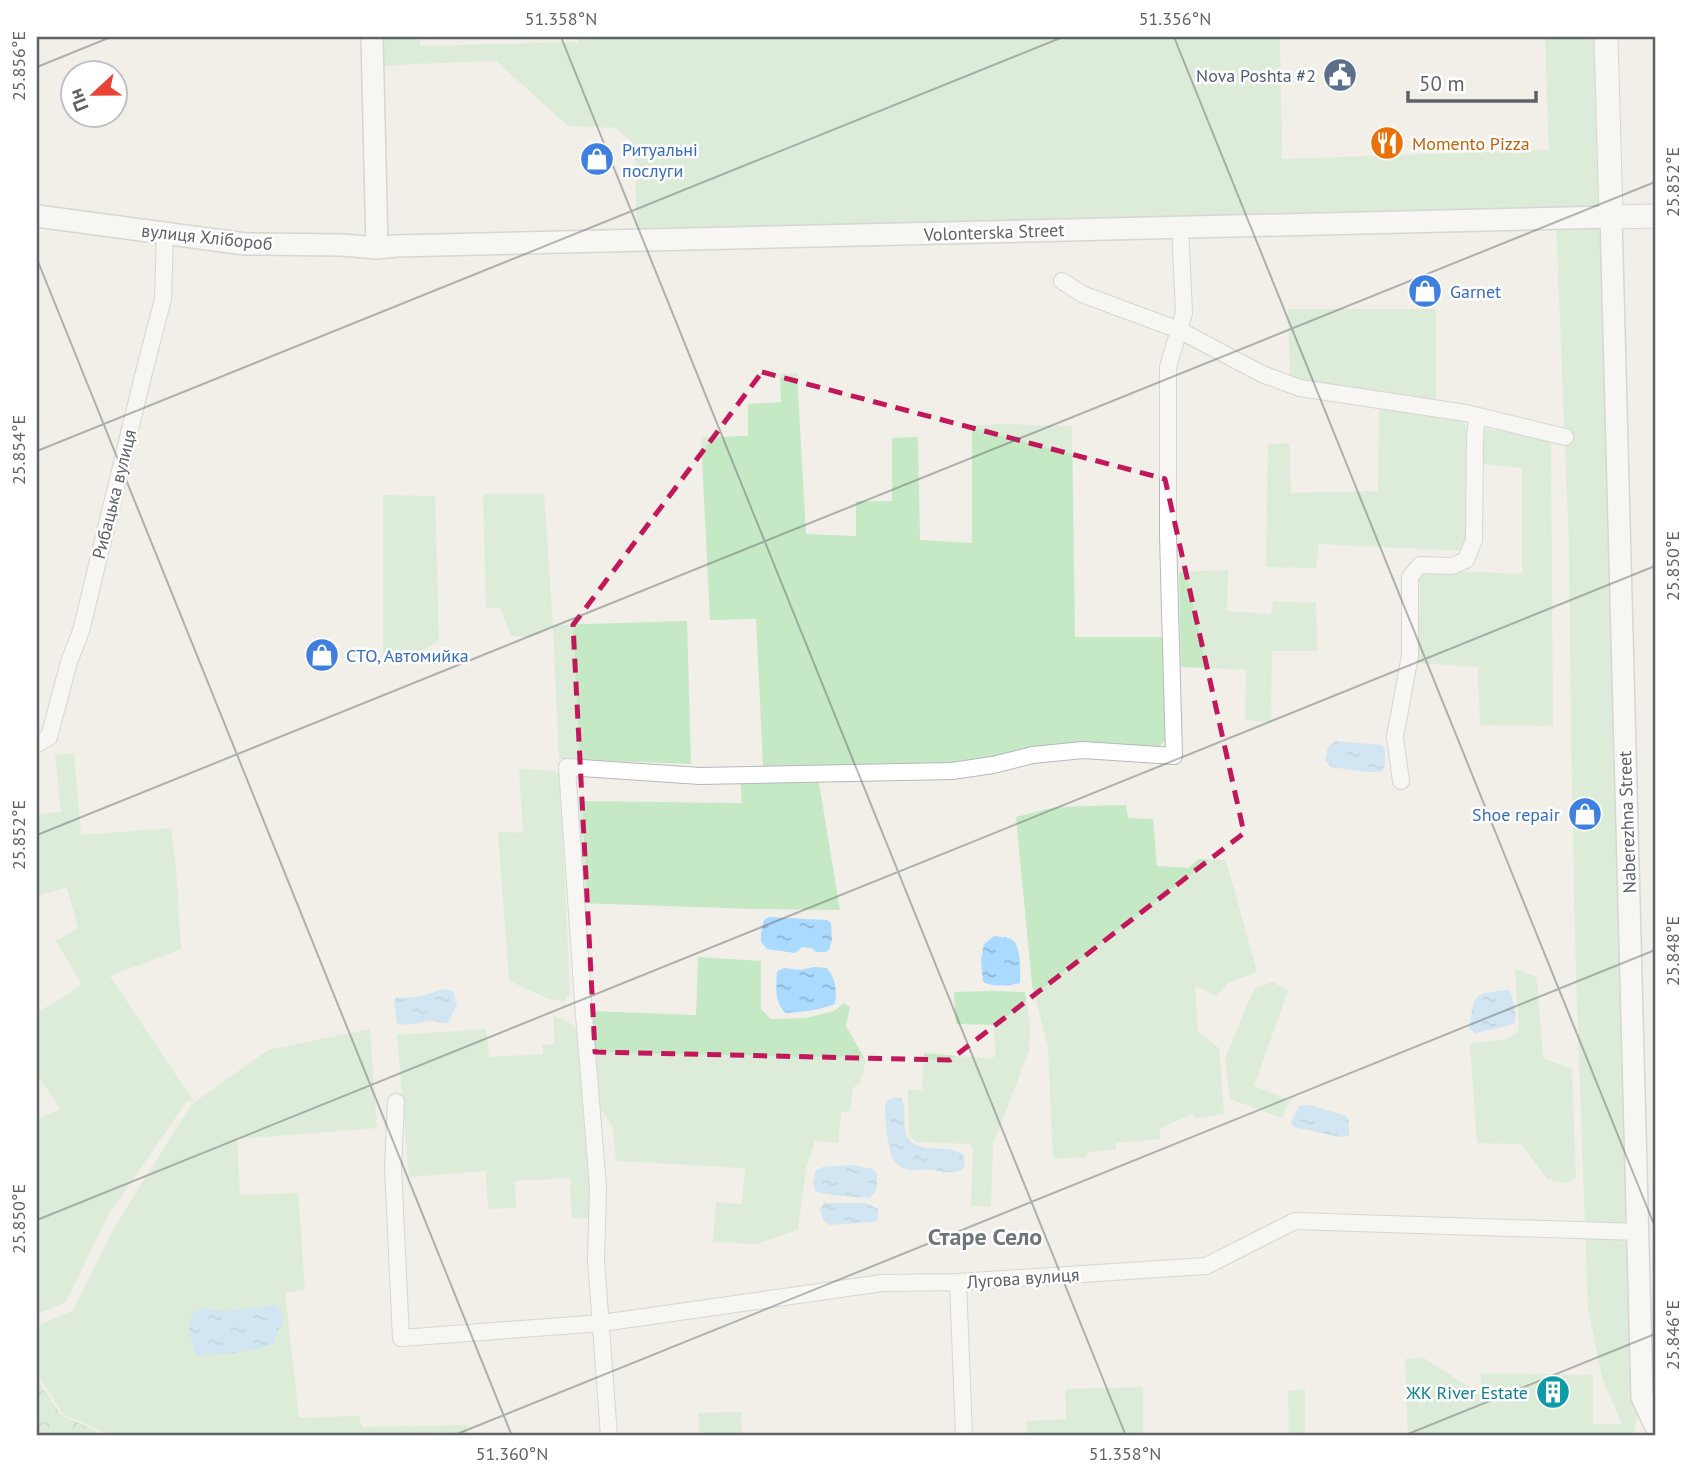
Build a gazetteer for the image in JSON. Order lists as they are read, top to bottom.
{
  "streets": {
    "street": [
      "Volonterska Street",
      "вулиця Хлібороб",
      "Рибацька вулиця",
      "Naberezhna Street",
      "Лугова вулиця"
    ]
  },
  "crossings": [
    ["Volonterska Street", "вулиця Хлібороб"],
    ["Volonterska Street", "Naberezhna Street"],
    ["вулиця Хлібороб", "Рибацька вулиця"],
    ["Naberezhna Street", "Лугова вулиця"]
  ],
  "districts": ["Старе Село"],
  "places": {
    "public building": ["Nova Poshta #2"],
    "restaurant": ["Momento Pizza"],
    "shop": [
      "Ритуальні послуги",
      "Garnet",
      "СТО, Автомийка",
      "Shoe repair"
    ],
    "building": ["ЖК River Estate"]
  },
  "scale_bar": "50 m",
  "north": "left",
  "coordinates": [
    "51.358°N",
    "51.356°N",
    "25.856°E",
    "25.852°E",
    "25.854°E",
    "25.850°E",
    "25.848°E",
    "25.846°E",
    "51.360°N"
  ]
}
